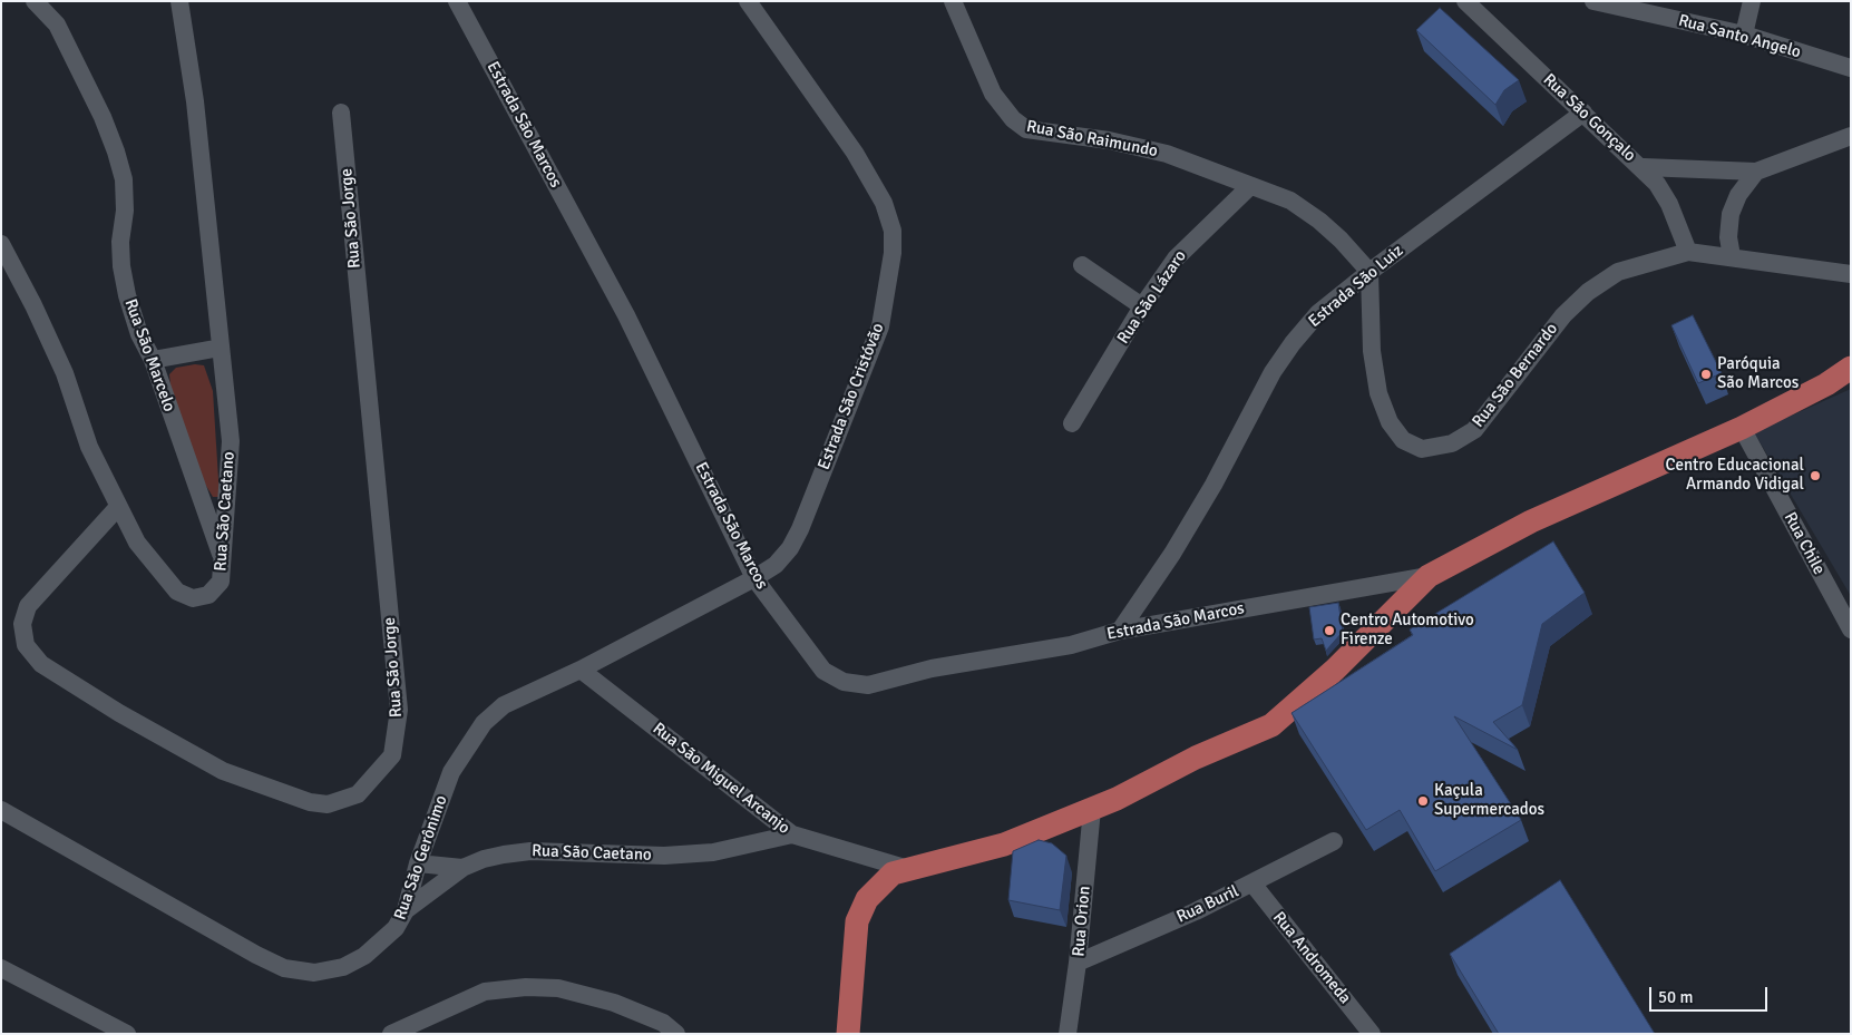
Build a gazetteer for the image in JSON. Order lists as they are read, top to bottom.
{
  "streets": {
    "street": [
      "Rua Santo Angelo",
      "Rua São Gonçalo",
      "Estrada São Marcos",
      "Rua São Raimundo",
      "Rua São Jorge",
      "Estrada São Luiz",
      "Rua São Lázaro",
      "Rua São Marcelo",
      "Rua São Bernardo",
      "Estrada São Cristóvão",
      "Rua São Caetano",
      "Rua Chile",
      "Rua São Miguel Arcanjo",
      "Rua São Gerônimo",
      "Rua Buril",
      "Rua Orion",
      "Rua Andromeda"
    ]
  },
  "crossings": [
    ["Rua São Gonçalo", "Estrada São Luiz"],
    ["Rua São Gonçalo", "Rua São Bernardo"],
    ["Estrada São Marcos", "Estrada São Luiz"],
    ["Estrada São Marcos", "Estrada São Cristóvão"],
    ["Estrada São Marcos", "Rua São Gerônimo"],
    ["Rua São Raimundo", "Estrada São Luiz"],
    ["Rua São Raimundo", "Rua São Lázaro"],
    ["Rua São Raimundo", "Rua São Bernardo"],
    ["Rua São Jorge", "Rua São Caetano"],
    ["Estrada São Luiz", "Rua São Bernardo"],
    ["Rua São Marcelo", "Rua São Caetano"],
    ["Estrada São Cristóvão", "Rua São Gerônimo"],
    ["Rua São Caetano", "Rua São Miguel Arcanjo"],
    ["Rua São Caetano", "Rua São Gerônimo"],
    ["Rua São Miguel Arcanjo", "Rua São Gerônimo"],
    ["Rua Buril", "Rua Orion"],
    ["Rua Buril", "Rua Andromeda"]
  ],
  "places": [
    "Paróquia São Marcos",
    "Centro Educacional Armando Vidigal",
    "Centro Automotivo Firenze",
    "Kaçula Supermercados"
  ],
  "scale_bar": "50 m"
}
